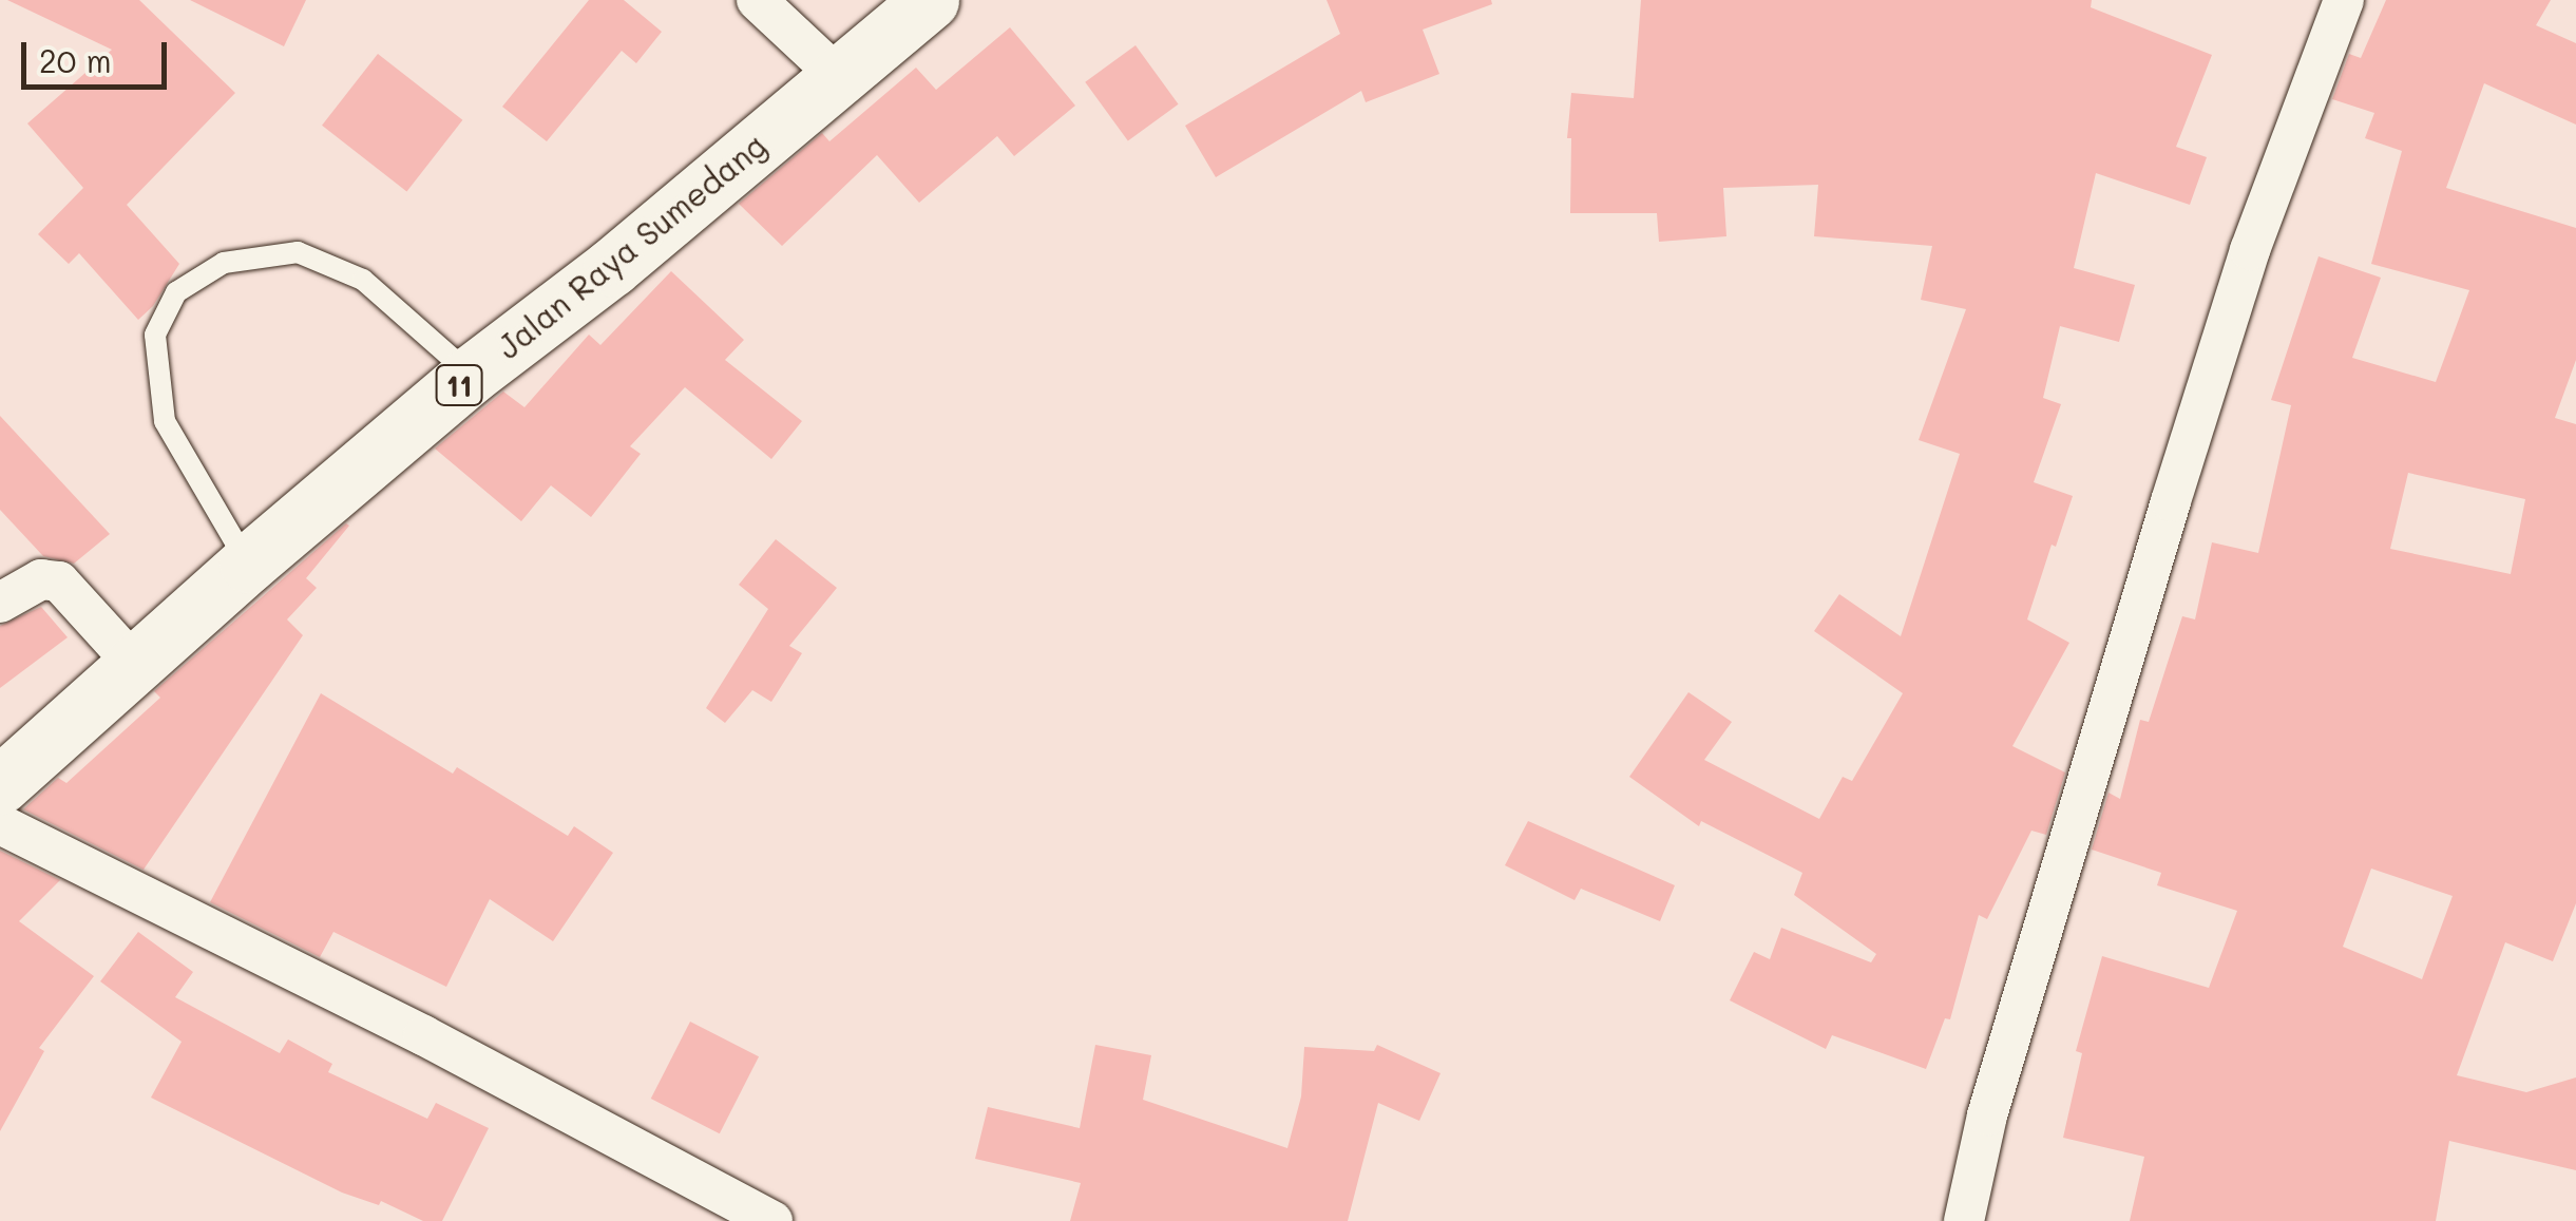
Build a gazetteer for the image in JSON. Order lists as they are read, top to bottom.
{
  "streets": {
    "highway": ["Jalan Raya Sumedang", "11"]
  },
  "scale_bar": "20 m"
}
